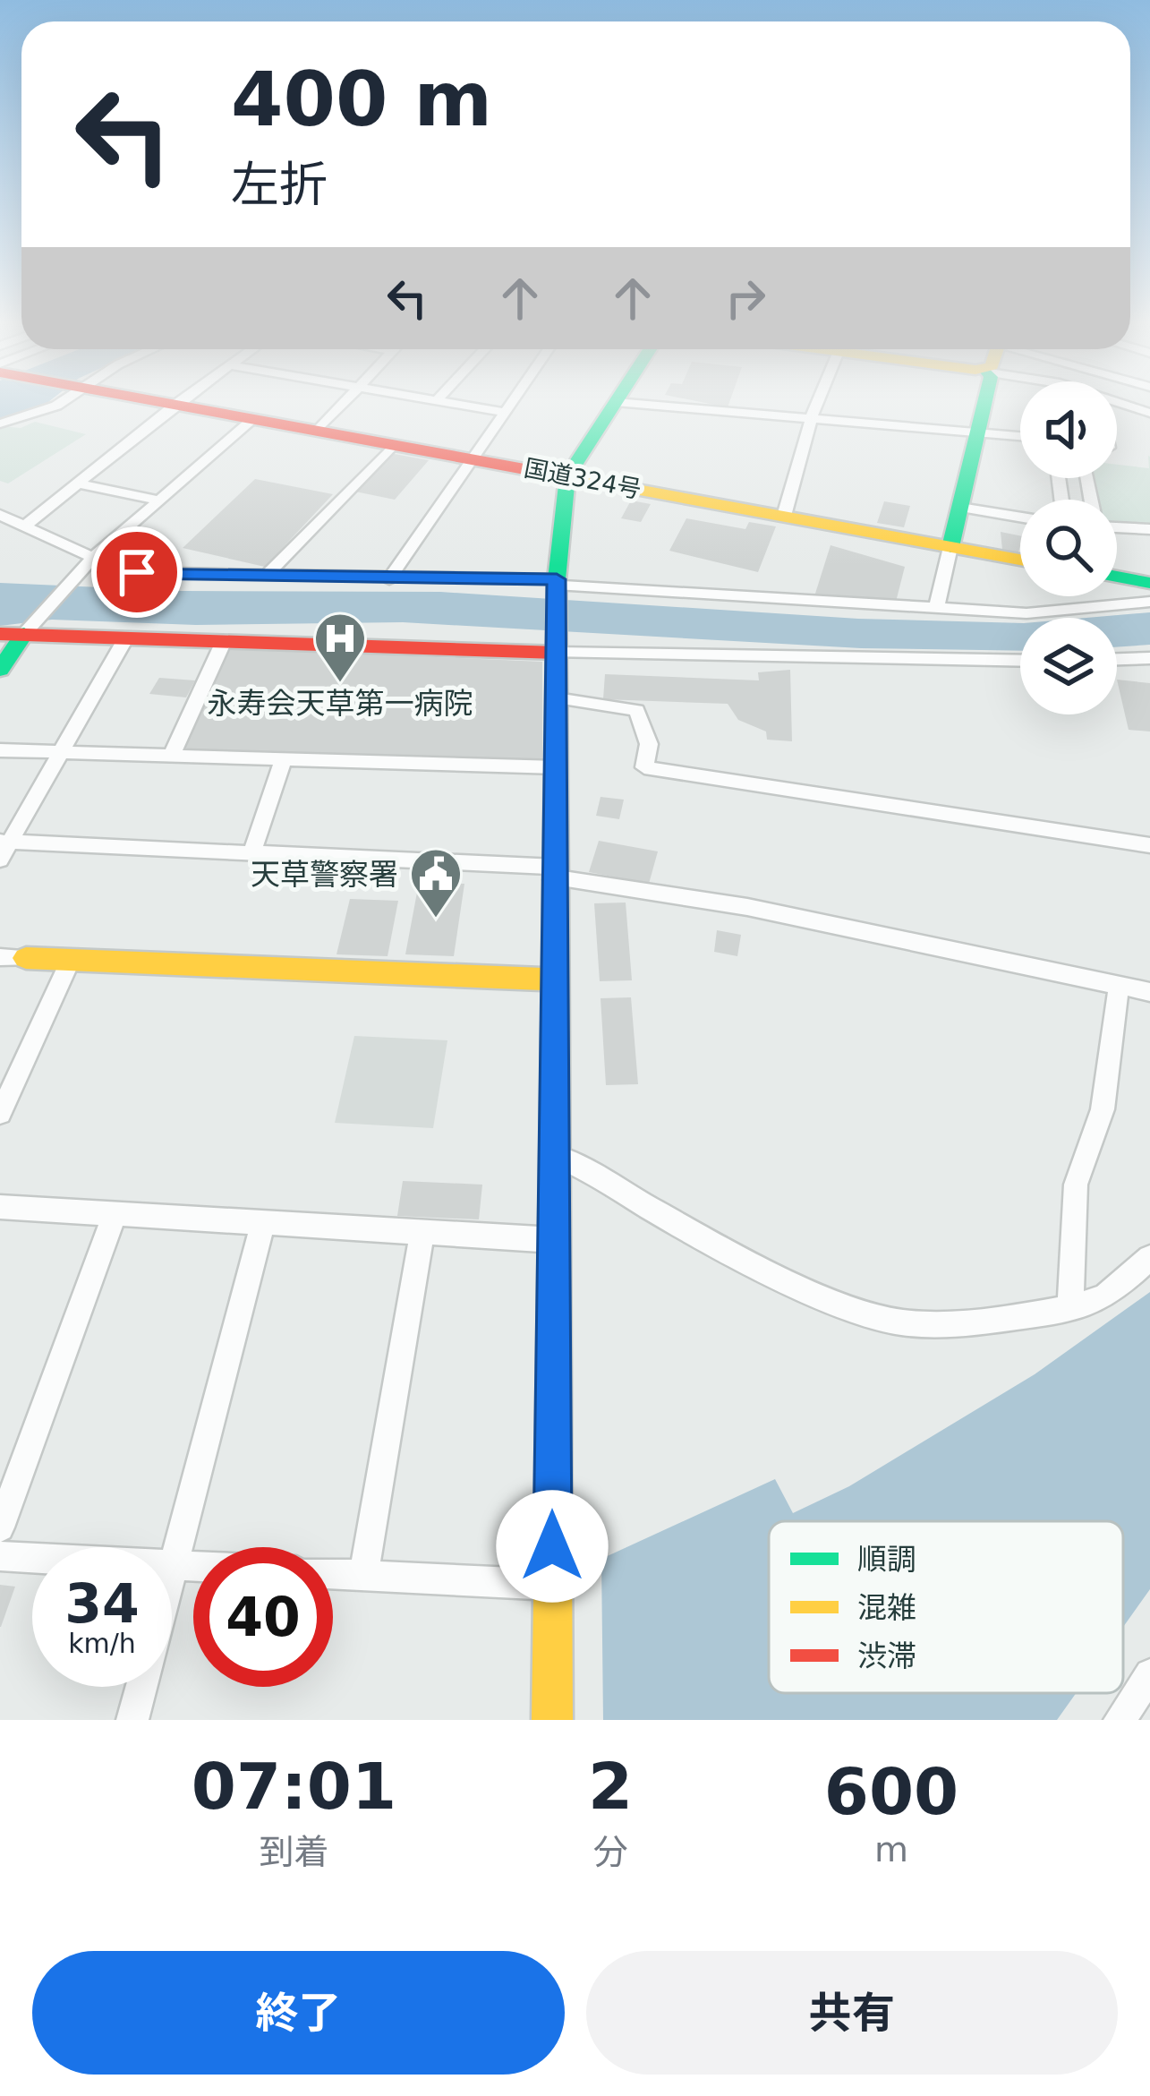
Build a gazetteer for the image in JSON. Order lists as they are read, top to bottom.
{
  "streets": {
    "main road": ["国道324号"]
  },
  "places": {
    "hospital": ["永寿会天草第一病院"],
    "public building": ["天草警察署"]
  },
  "legend": ["順調", "混雑", "渋滞"],
  "page": {
    "turn": ["400 m", "左折"],
    "speed": "34 km/h",
    "limit": "40",
    "eta": [
      "07:01",
      "到着",
      "2",
      "分",
      "600",
      "m"
    ],
    "buttons": ["終了", "共有"]
  }
}
